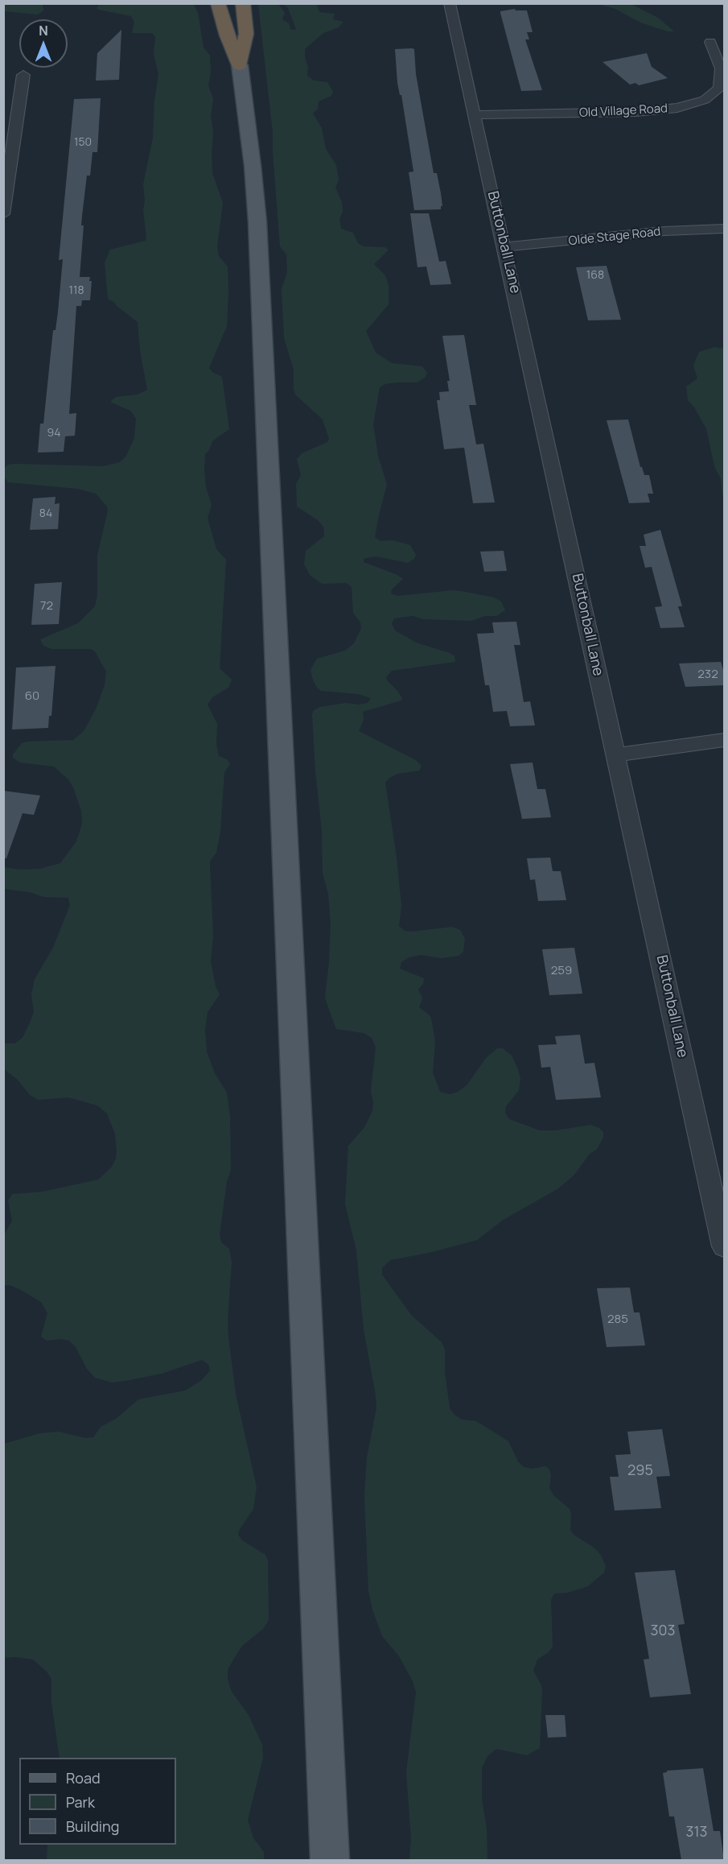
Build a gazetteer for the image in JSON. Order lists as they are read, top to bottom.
{
  "streets": {
    "street": ["Old Village Road", "Olde Stage Road", "Buttonball Lane"]
  },
  "crossings": [
    ["Old Village Road", "Buttonball Lane"],
    ["Olde Stage Road", "Buttonball Lane"]
  ],
  "house_numbers": [
    "150",
    "168",
    "118",
    "94",
    "84",
    "72",
    "232",
    "60",
    "259",
    "285",
    "295",
    "303",
    "313"
  ],
  "legend": ["Road", "Park", "Building"],
  "north": "top"
}
